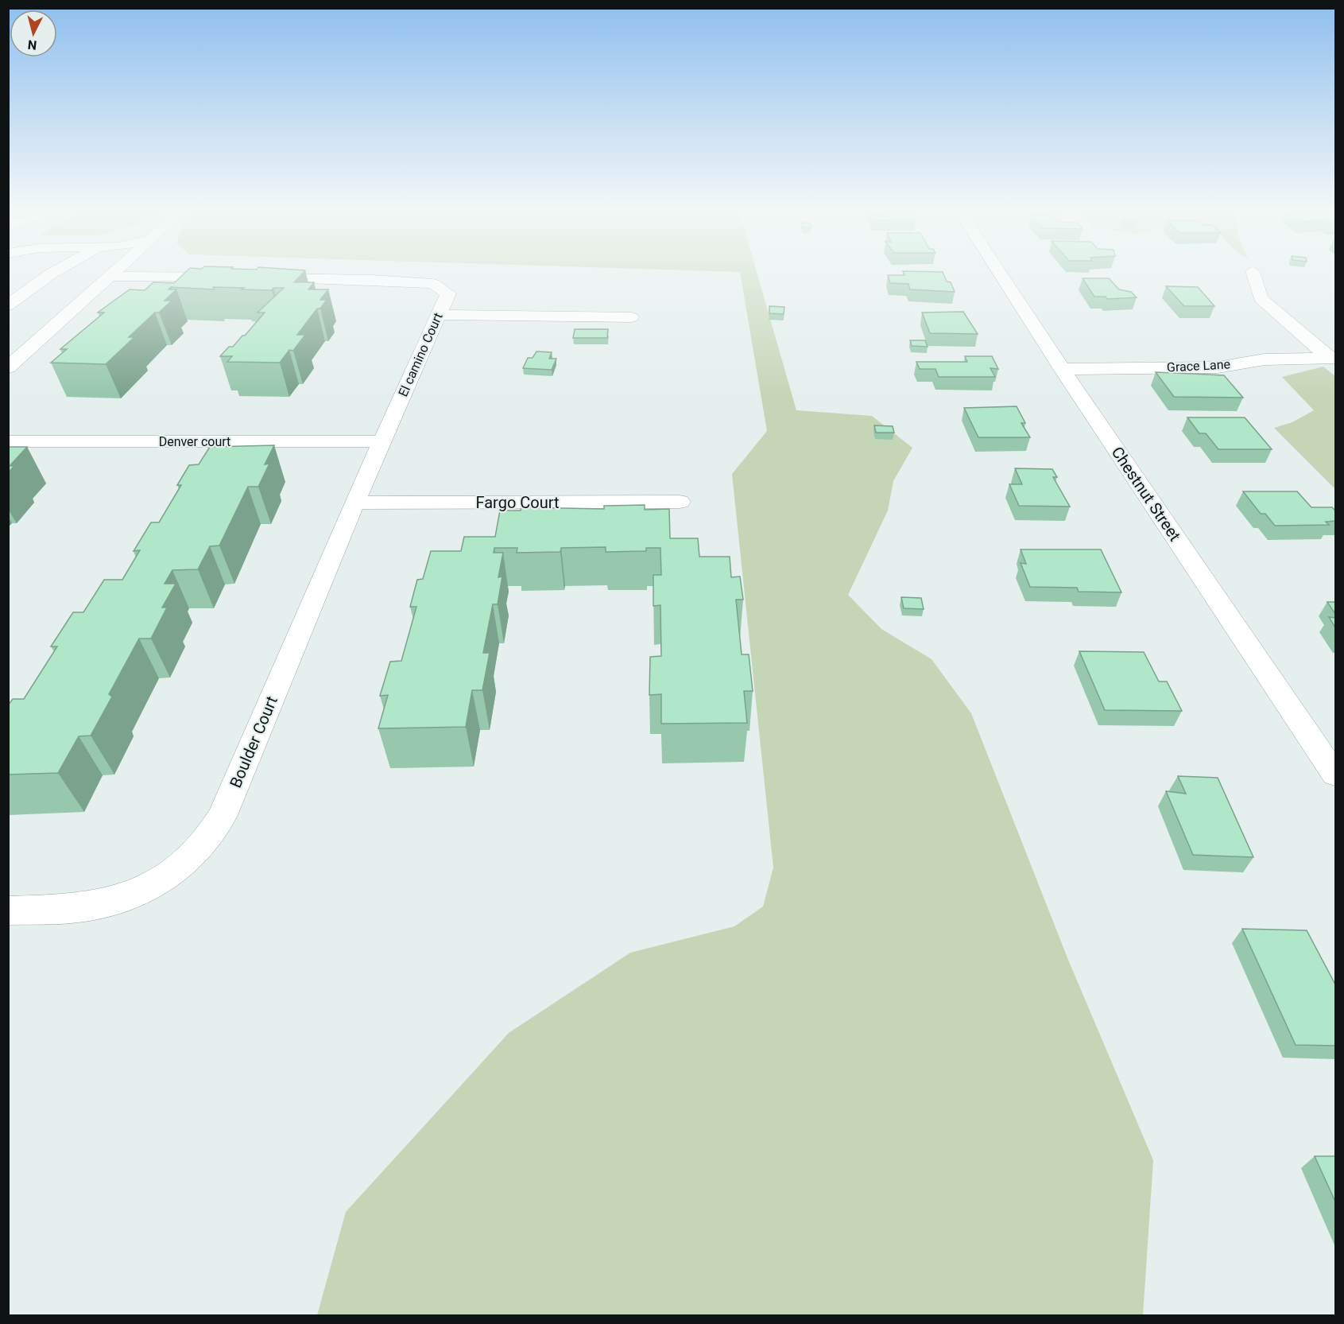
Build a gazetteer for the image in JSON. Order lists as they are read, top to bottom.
{
  "streets": {
    "main road": [
      "El camino Court",
      "Grace Lane",
      "Denver court",
      "Chestnut Street",
      "Fargo Court",
      "Boulder Court"
    ]
  },
  "crossings": [
    ["El camino Court", "Denver court"],
    ["El camino Court", "Boulder Court"],
    ["Grace Lane", "Chestnut Street"],
    ["Denver court", "Boulder Court"],
    ["Fargo Court", "Boulder Court"]
  ],
  "north": "bottom"
}
